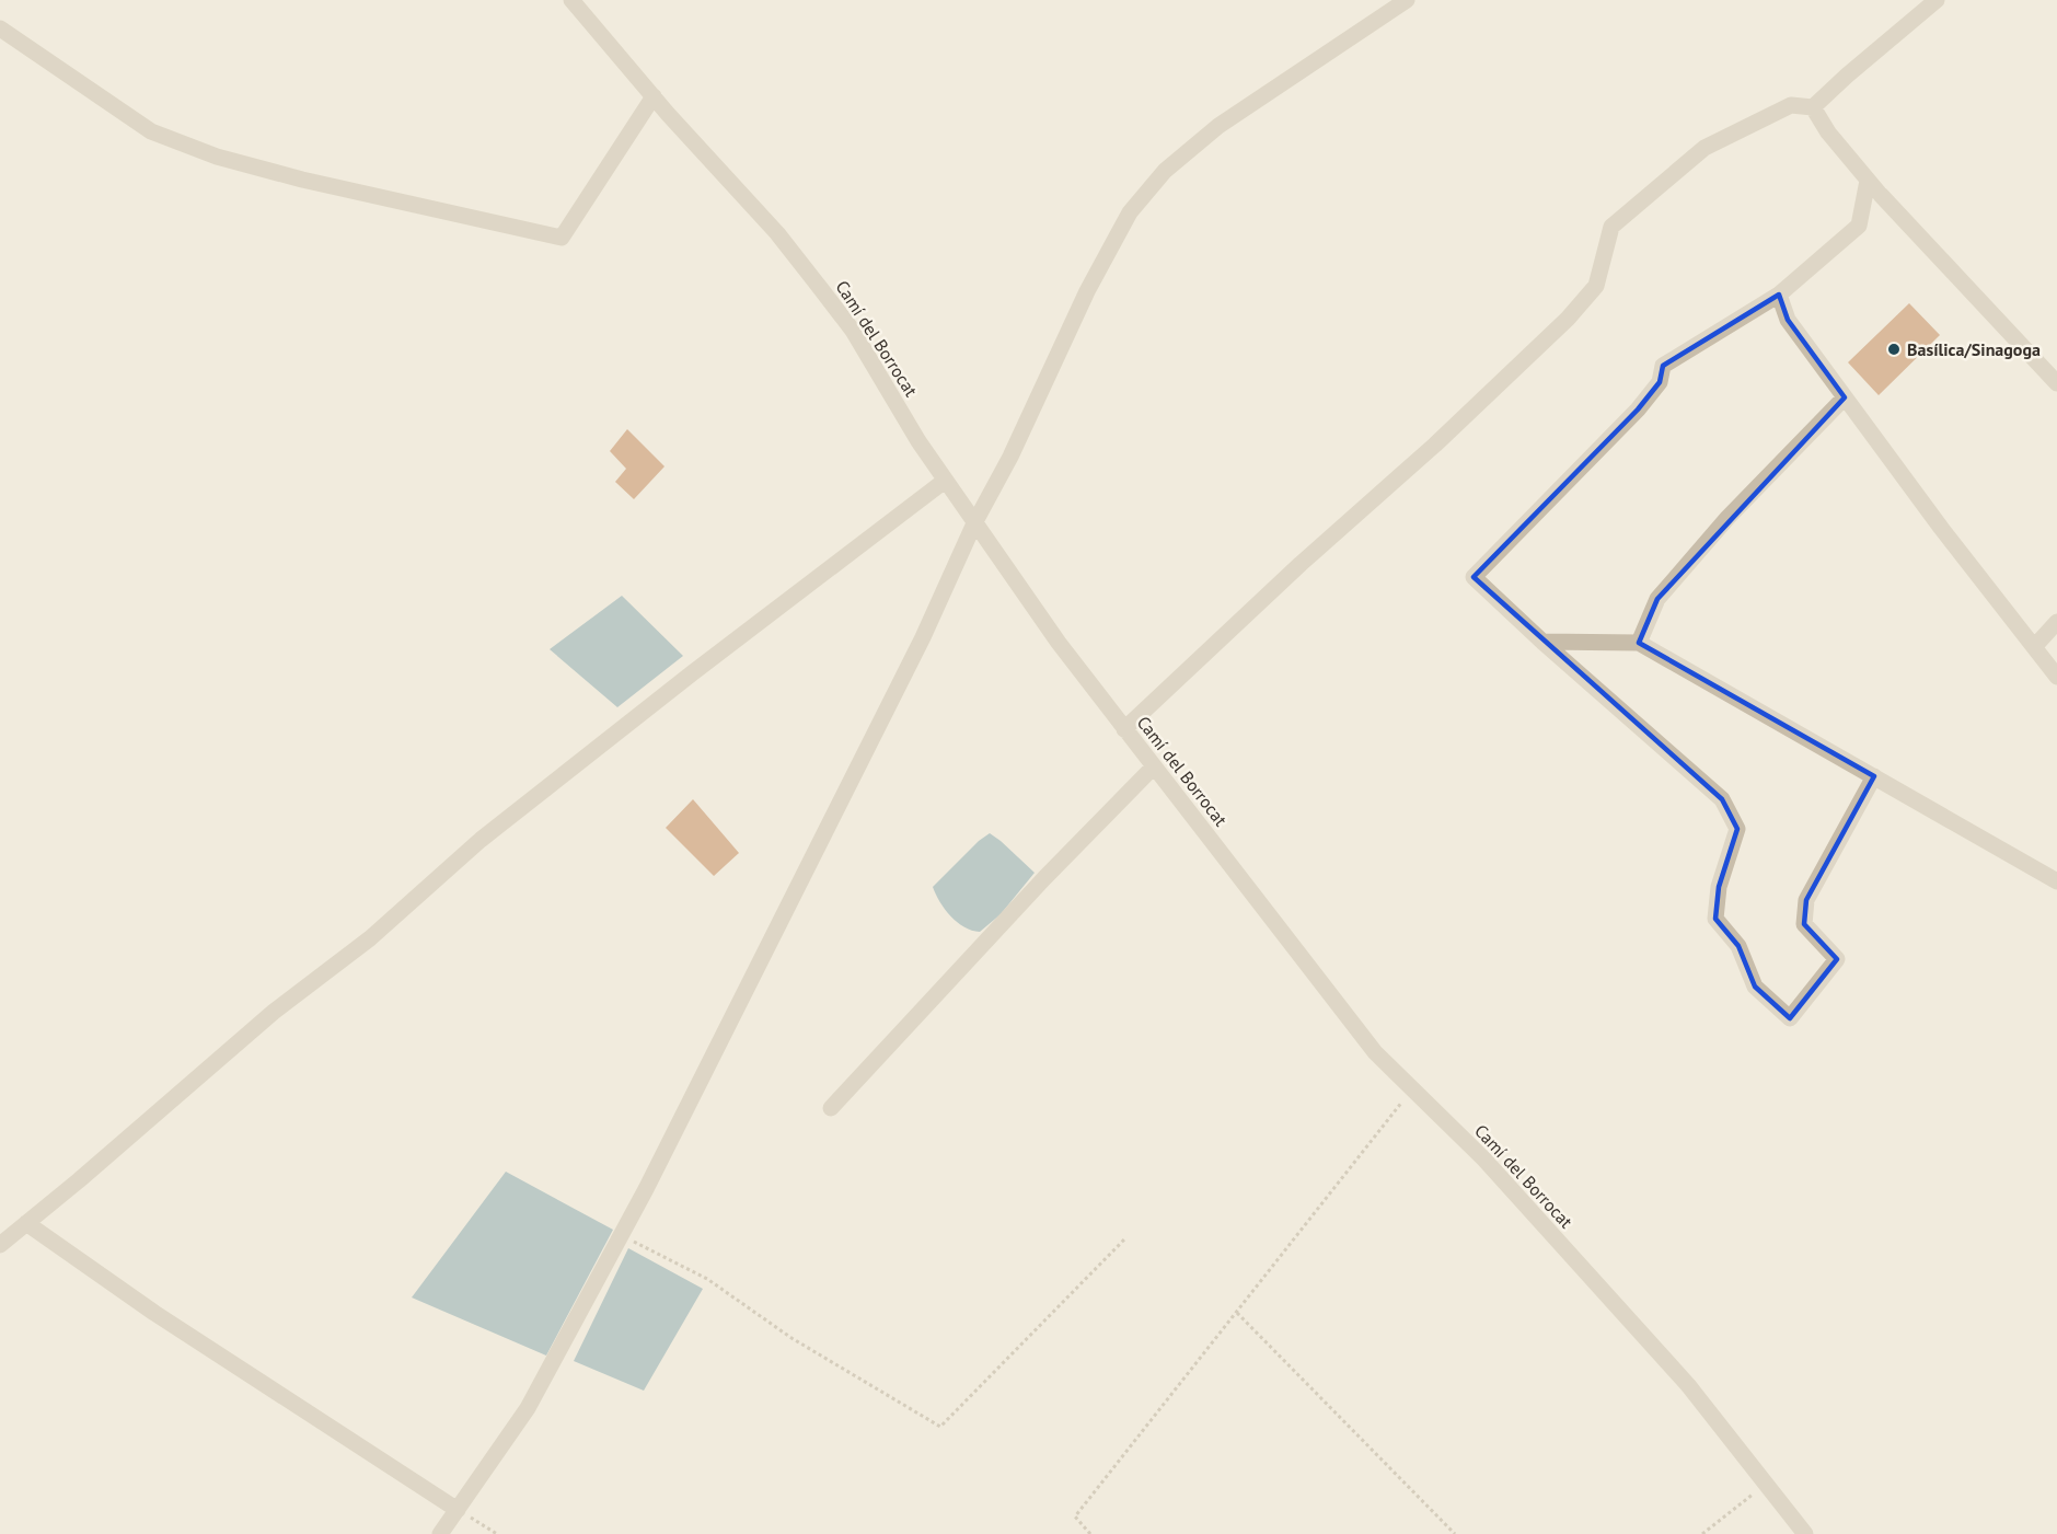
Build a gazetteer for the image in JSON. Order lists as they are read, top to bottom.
{
  "streets": {
    "street": ["Camí del Borrocat"]
  },
  "places": ["Basílica/Sinagoga"]
}
